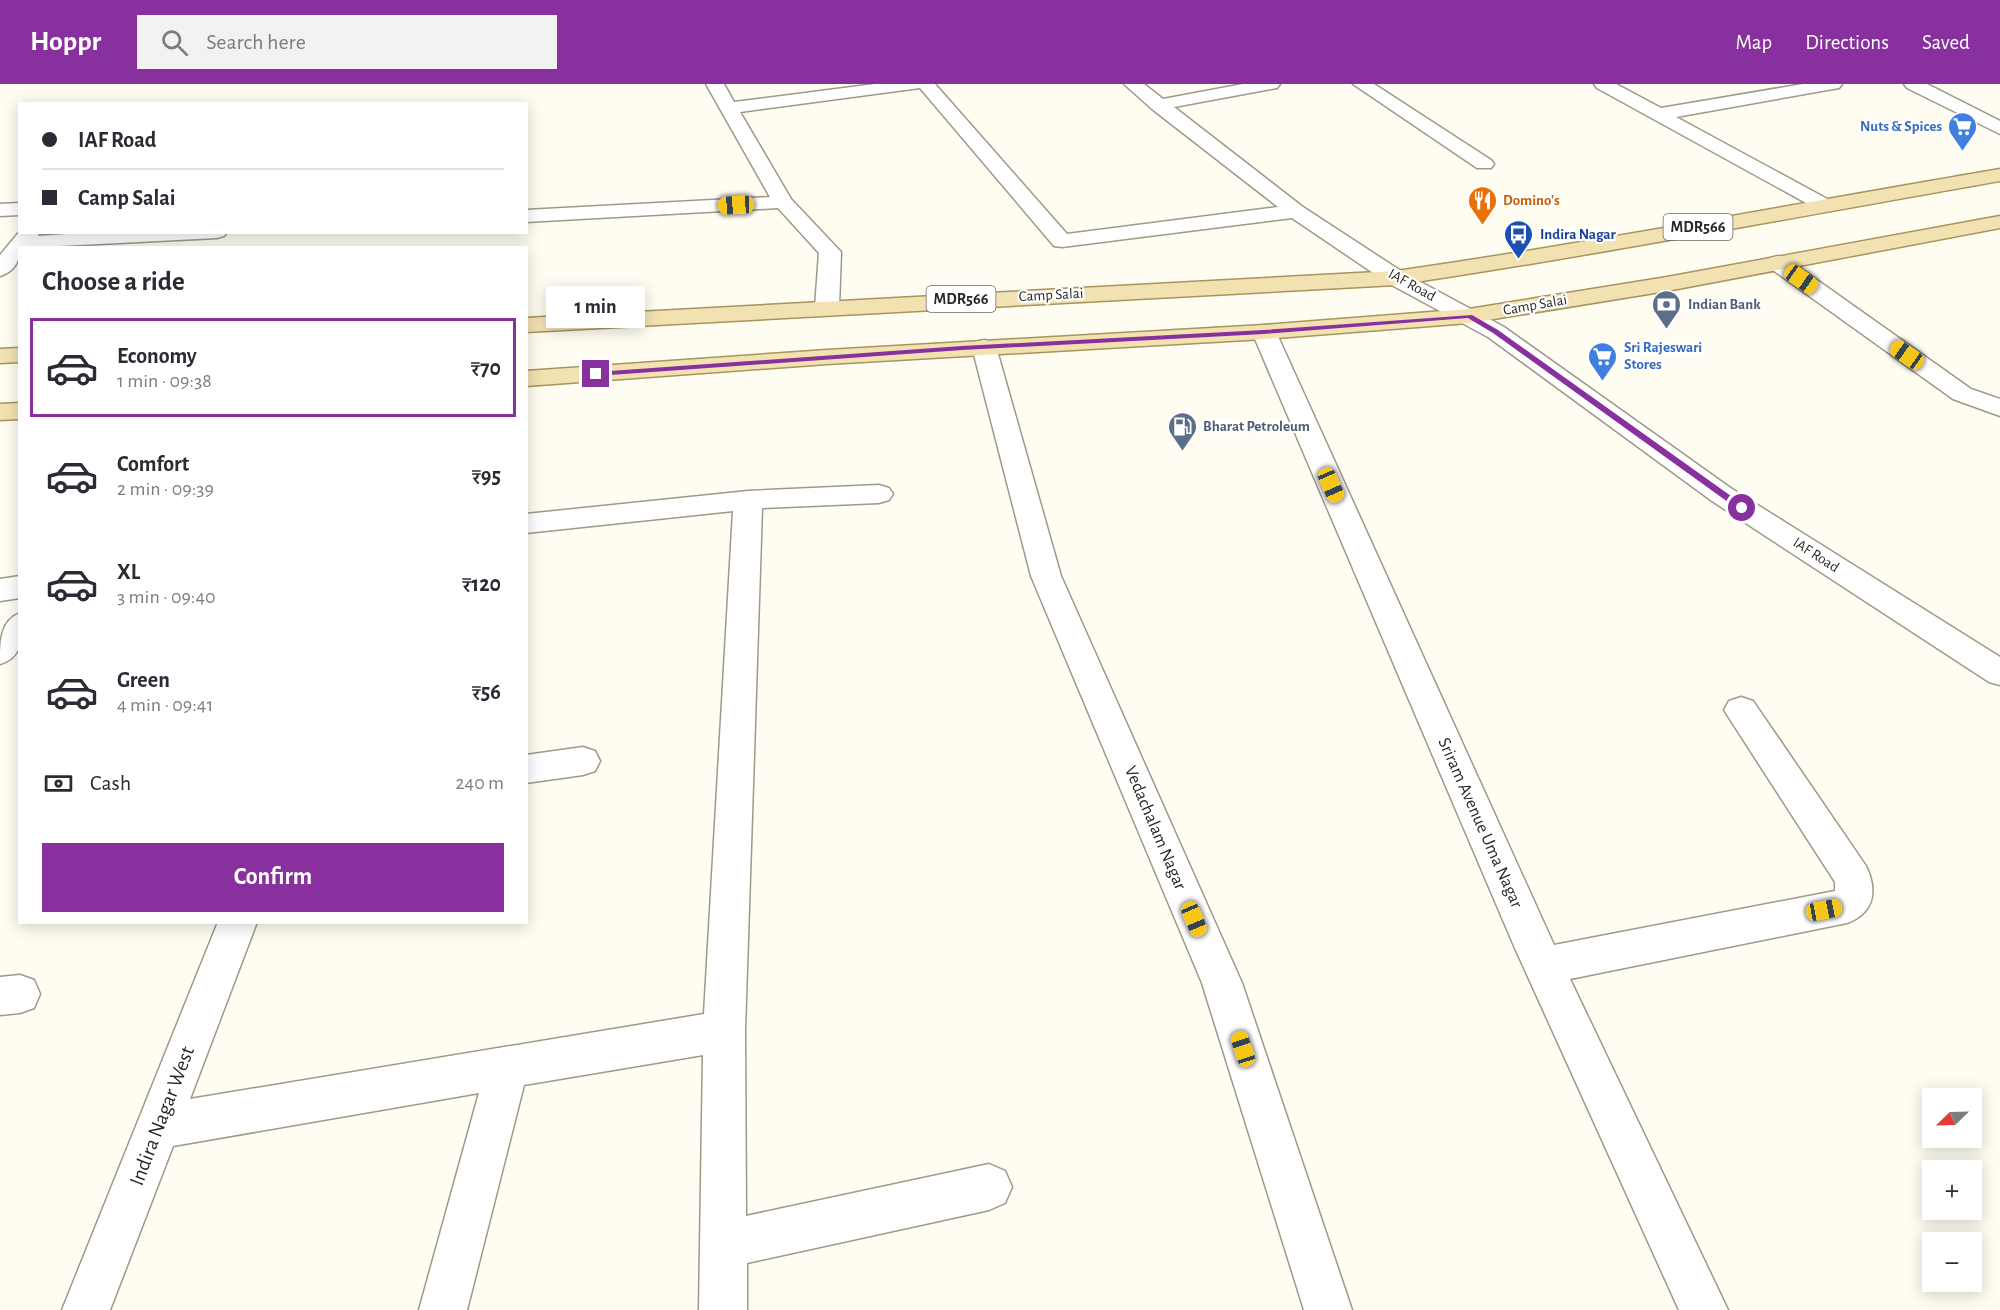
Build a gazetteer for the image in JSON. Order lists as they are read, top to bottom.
{
  "streets": {
    "main road": ["MDR566", "Camp Salai"],
    "street": [
      "IAF Road",
      "Sriram Avenue Uma Nagar",
      "Vedachalam Nagar",
      "Indira Nagar West"
    ]
  },
  "crossings": [
    ["IAF Road", "Camp Salai"],
    ["Camp Salai", "Sriram Avenue Uma Nagar"],
    ["Camp Salai", "Vedachalam Nagar"]
  ],
  "places": {
    "supermarket": ["Nuts & Spices", "Sri Rajeswari Stores"],
    "restaurant": ["Domino's"],
    "bus stop": ["Indira Nagar"],
    "bank": ["Indian Bank"],
    "fuel station": ["Bharat Petroleum"]
  },
  "north": "bottom left",
  "page": {
    "header": "Hoppr",
    "search": "Search here",
    "nav": ["Map", "Directions", "Saved"],
    "banner": ["IAF Road", "Camp Salai"],
    "heading": "Choose a ride",
    "bubble": "1 min",
    "list": [
      {
        "name": "Economy",
        "note": "1 min · 09:38",
        "value": "₹70"
      },
      {
        "name": "Comfort",
        "note": "2 min · 09:39",
        "value": "₹95"
      },
      {
        "name": "XL",
        "note": "3 min · 09:40",
        "value": "₹120"
      },
      {
        "name": "Green",
        "note": "4 min · 09:41",
        "value": "₹56"
      }
    ],
    "pay": ["Cash", "240 m"],
    "buttons": "Confirm",
    "map_buttons": ["+", "−"]
  }
}
